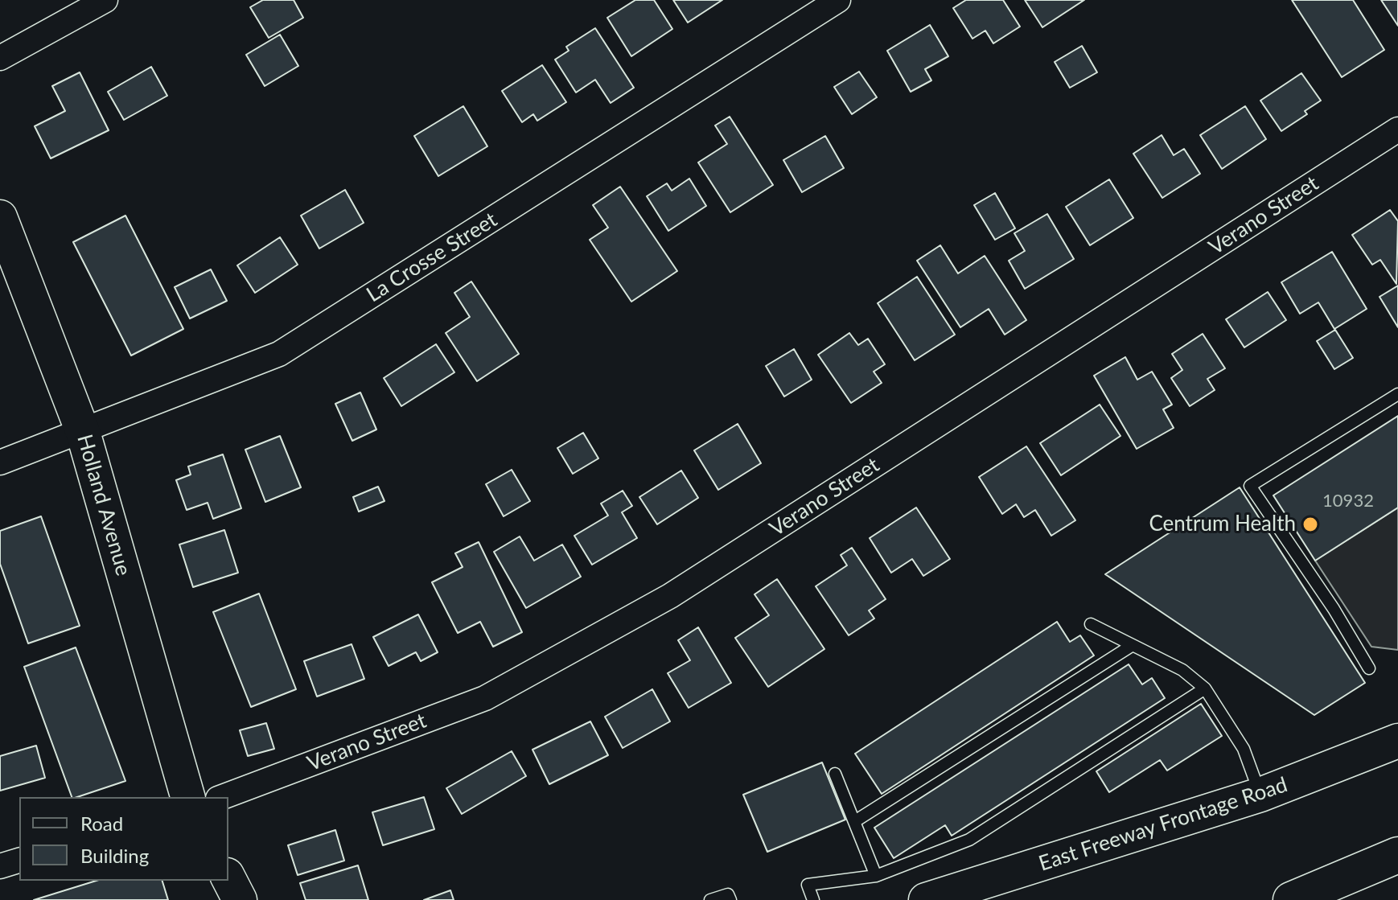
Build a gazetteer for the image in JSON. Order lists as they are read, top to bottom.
{
  "streets": {
    "main road": ["Holland Avenue", "East Freeway Frontage Road"],
    "street": ["Verano Street", "La Crosse Street"]
  },
  "crossings": [
    ["La Crosse Street", "Holland Avenue"]
  ],
  "places": ["Centrum Health"],
  "house_numbers": ["10932"],
  "legend": ["Road", "Building"]
}
